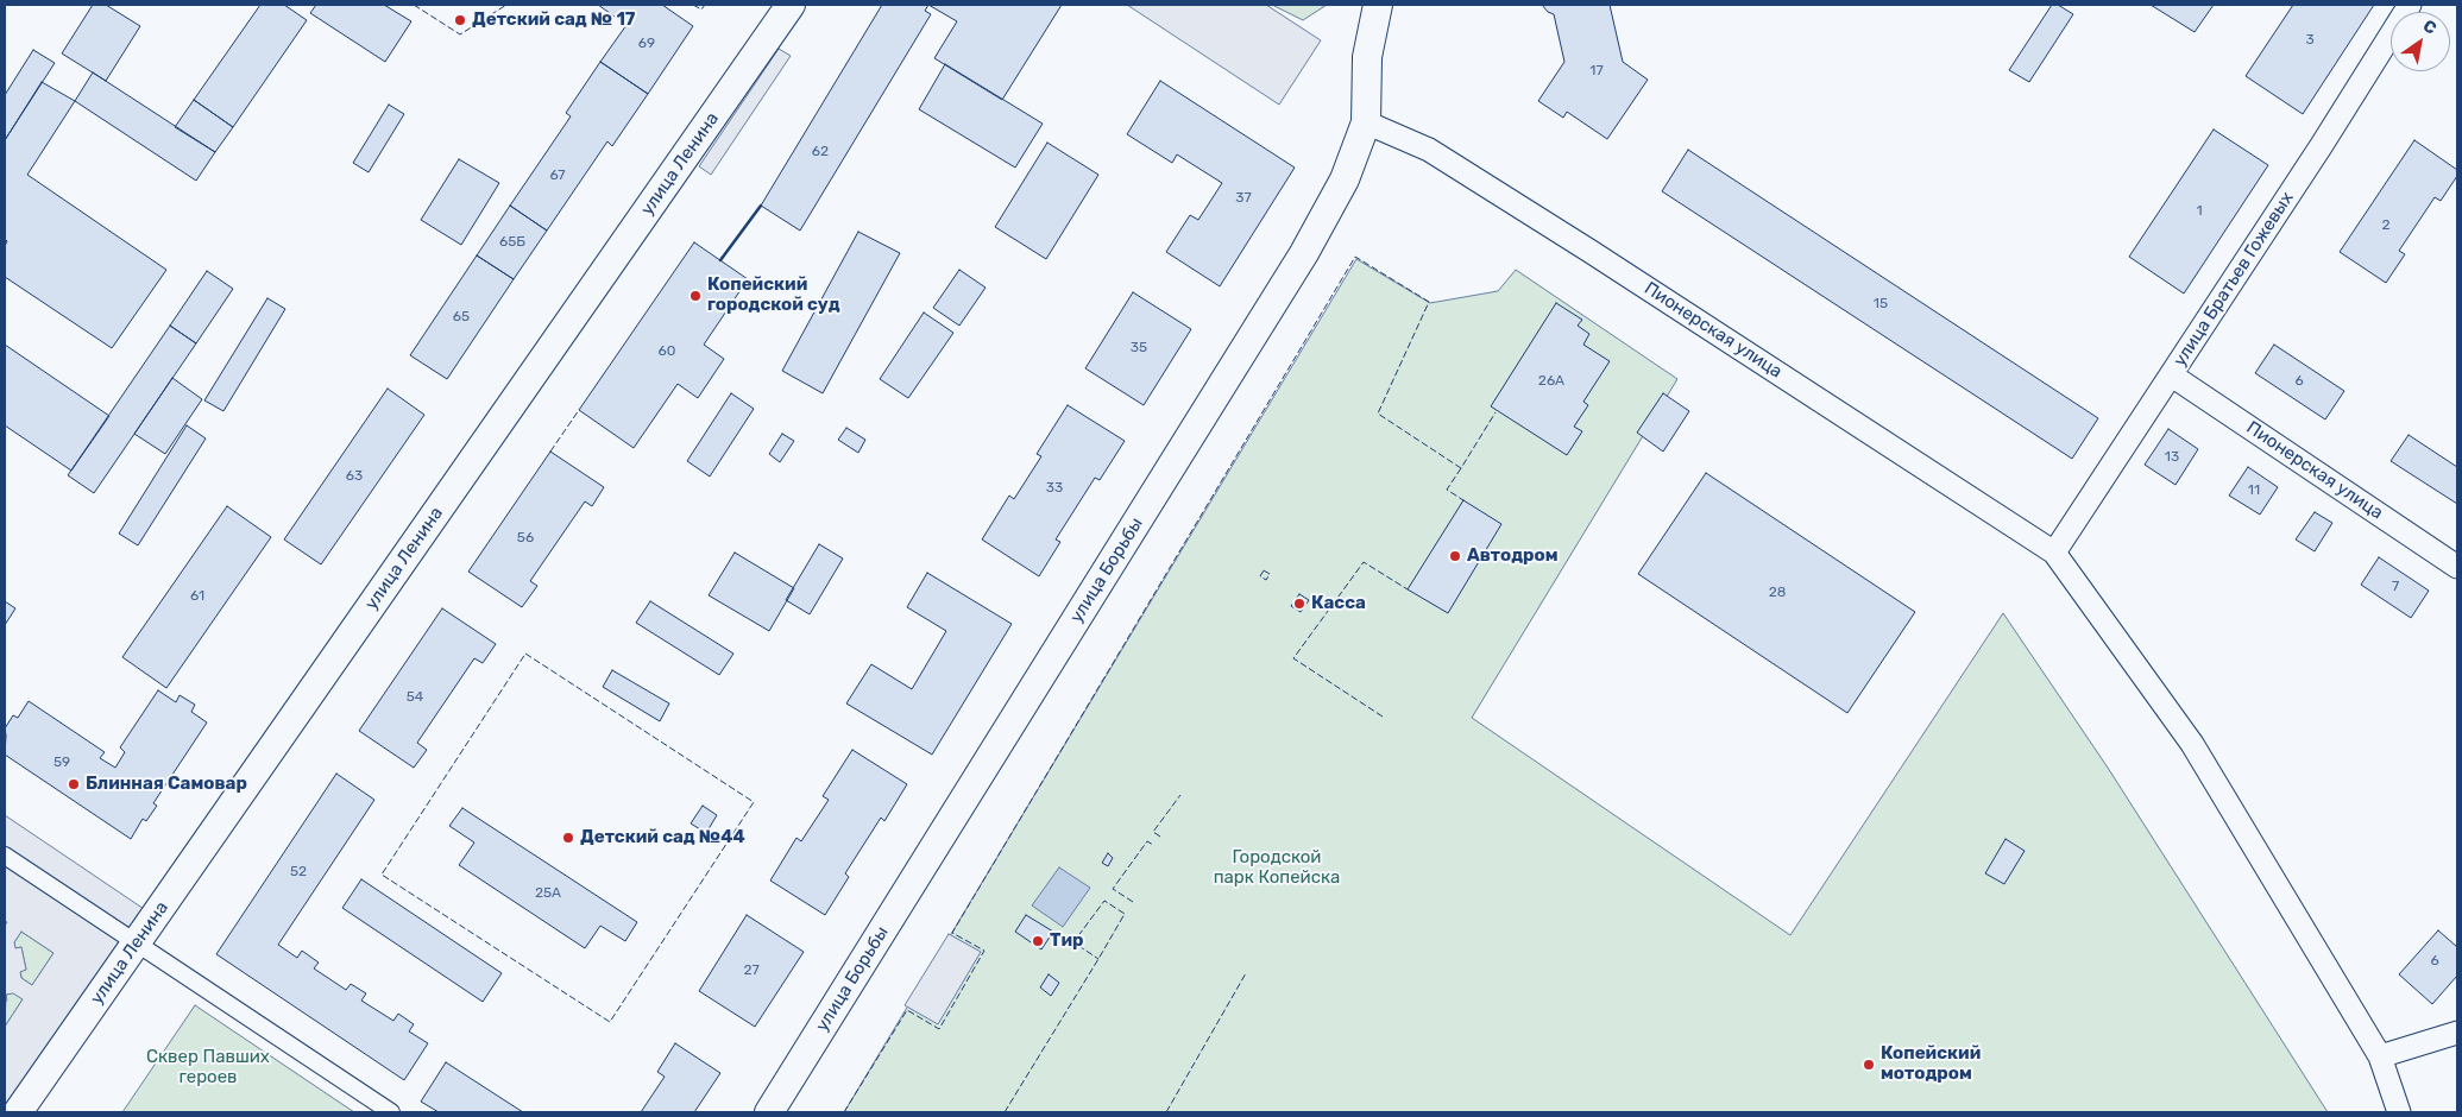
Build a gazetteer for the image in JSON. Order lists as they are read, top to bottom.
{
  "streets": {
    "street": [
      "улица Ленина",
      "улица Братьев Гожевых",
      "Пионерская улица",
      "улица Борьбы"
    ]
  },
  "crossings": [
    ["улица Братьев Гожевых", "Пионерская улица"],
    ["Пионерская улица", "улица Борьбы"]
  ],
  "parks": ["Городской парк Копейска", "Сквер Павших героев"],
  "places": [
    "Детский сад № 17",
    "Копейский городской суд",
    "Автодром",
    "Касса",
    "Блинная Самовар",
    "Детский сад №44",
    "Тир",
    "Копейский мотодром"
  ],
  "house_numbers": [
    "3",
    "69",
    "17",
    "62",
    "67",
    "37",
    "1",
    "2",
    "65Б",
    "15",
    "65",
    "35",
    "60",
    "26А",
    "6",
    "13",
    "63",
    "33",
    "11",
    "56",
    "7",
    "28",
    "61",
    "54",
    "59",
    "52",
    "25А",
    "6",
    "27"
  ],
  "north": "top right"
}
